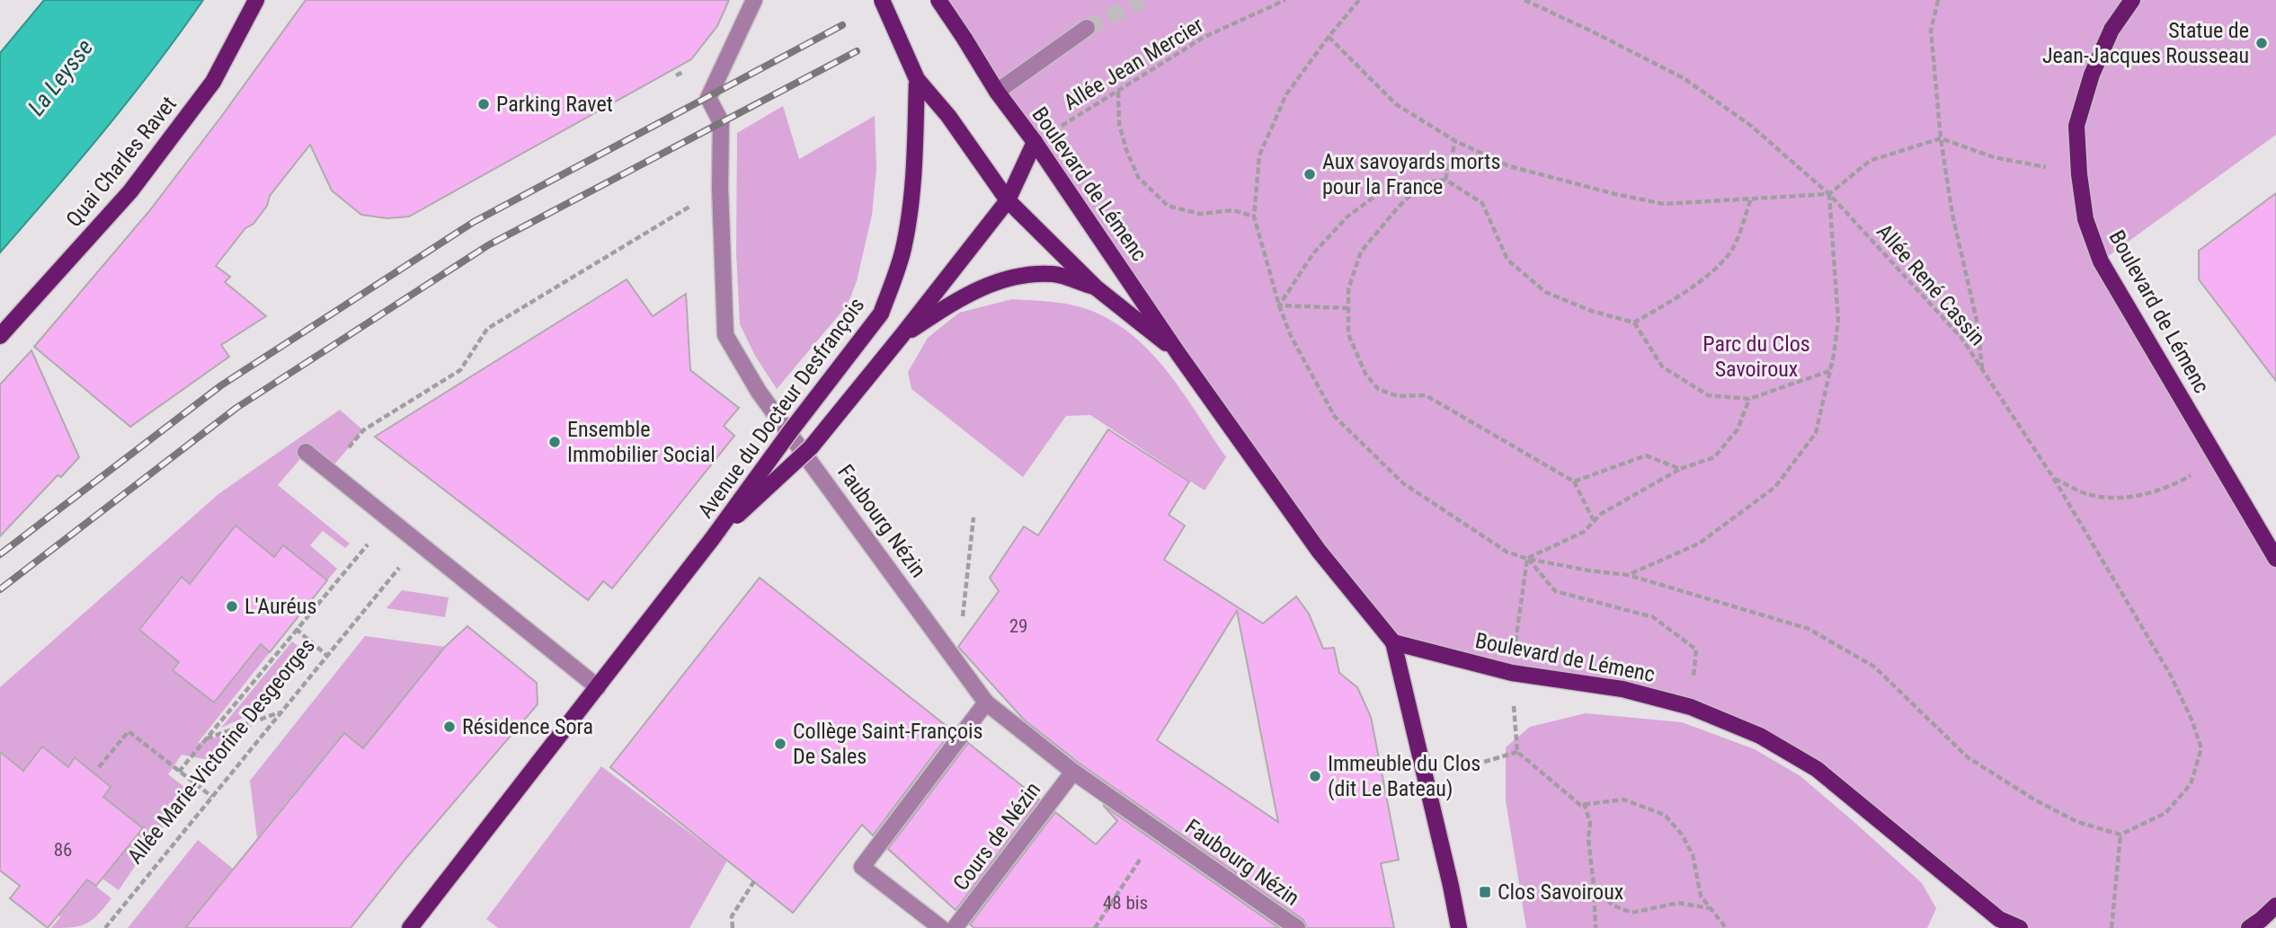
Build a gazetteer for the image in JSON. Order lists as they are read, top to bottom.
{
  "streets": {
    "main road": ["Quai Charles Ravet", "Boulevard de Lémenc", "Avenue du Docteur Desfrançois"],
    "street": ["Faubourg Nézin", "Cours de Nézin"],
    "path": ["Allée Jean Mercier", "Allée René Cassin", "Allée Marie-Victorine Desgeorges"]
  },
  "crossings": [
    ["Allée Jean Mercier", "Boulevard de Lémenc"],
    ["Allée Jean Mercier", "Avenue du Docteur Desfrançois"],
    ["Boulevard de Lémenc", "Avenue du Docteur Desfrançois"],
    ["Faubourg Nézin", "Cours de Nézin"]
  ],
  "water": ["La Leysse"],
  "parks": ["Parc du Clos Savoiroux"],
  "places": {
    "other": [
      "Statue de Jean-Jacques Rousseau",
      "Parking Ravet",
      "Aux savoyards morts pour la France",
      "Ensemble Immobilier Social",
      "L'Auréus",
      "Résidence Sora",
      "Collège Saint-François De Sales",
      "Immeuble du Clos (dit Le Bateau)"
    ],
    "transit": ["Clos Savoiroux"]
  },
  "house_numbers": ["29", "86", "48 bis"]
}
